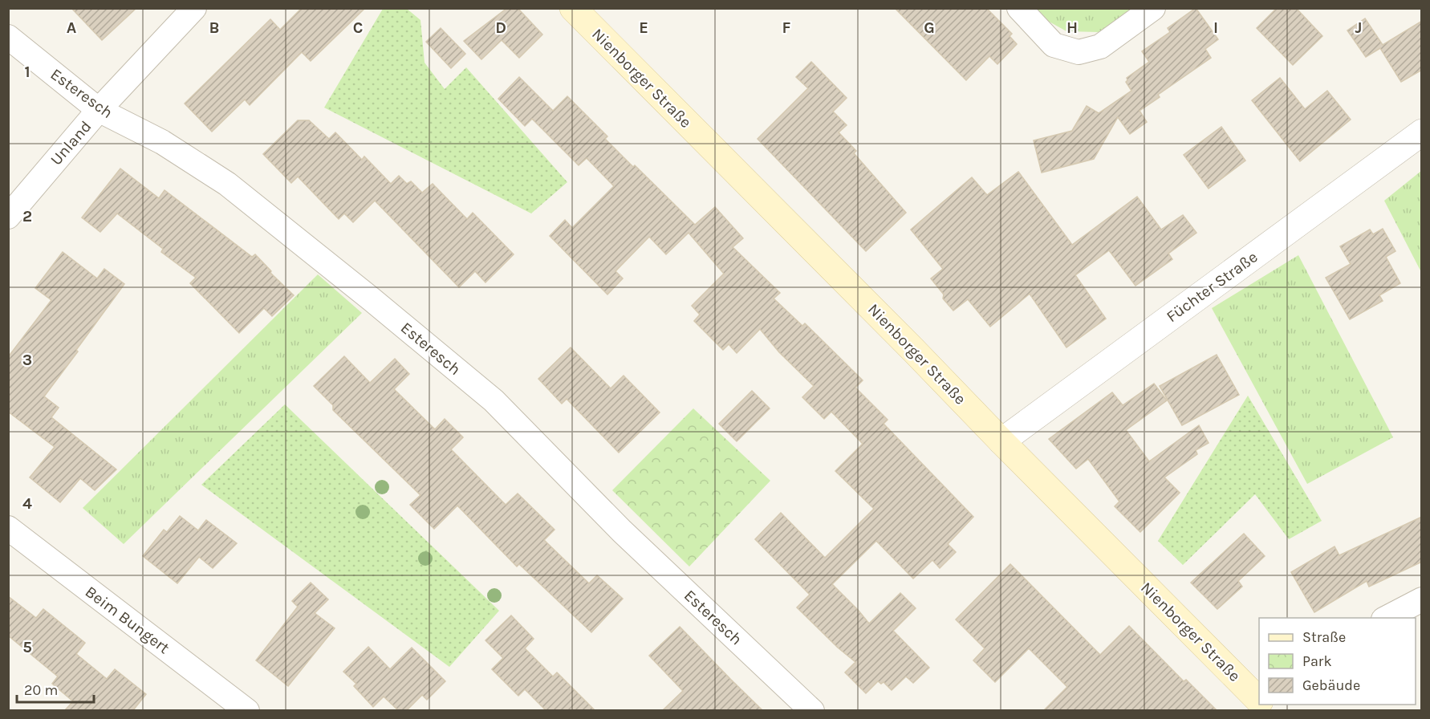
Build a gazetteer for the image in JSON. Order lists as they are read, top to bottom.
{
  "streets": {
    "main road": ["Nienborger Straße"],
    "street": [
      "Esteresch",
      "Unland",
      "Füchter Straße",
      "Beim Bungert"
    ]
  },
  "crossings": [
    ["Nienborger Straße", "Füchter Straße"],
    ["Esteresch", "Unland"]
  ],
  "legend": ["Straße", "Park", "Gebäude"],
  "scale_bar": "20 m",
  "grid": {
    "columns": [
      "A",
      "B",
      "C",
      "D",
      "E",
      "F",
      "G",
      "H",
      "I",
      "J"
    ],
    "rows": [
      "1",
      "2",
      "3",
      "4",
      "5"
    ]
  }
}
